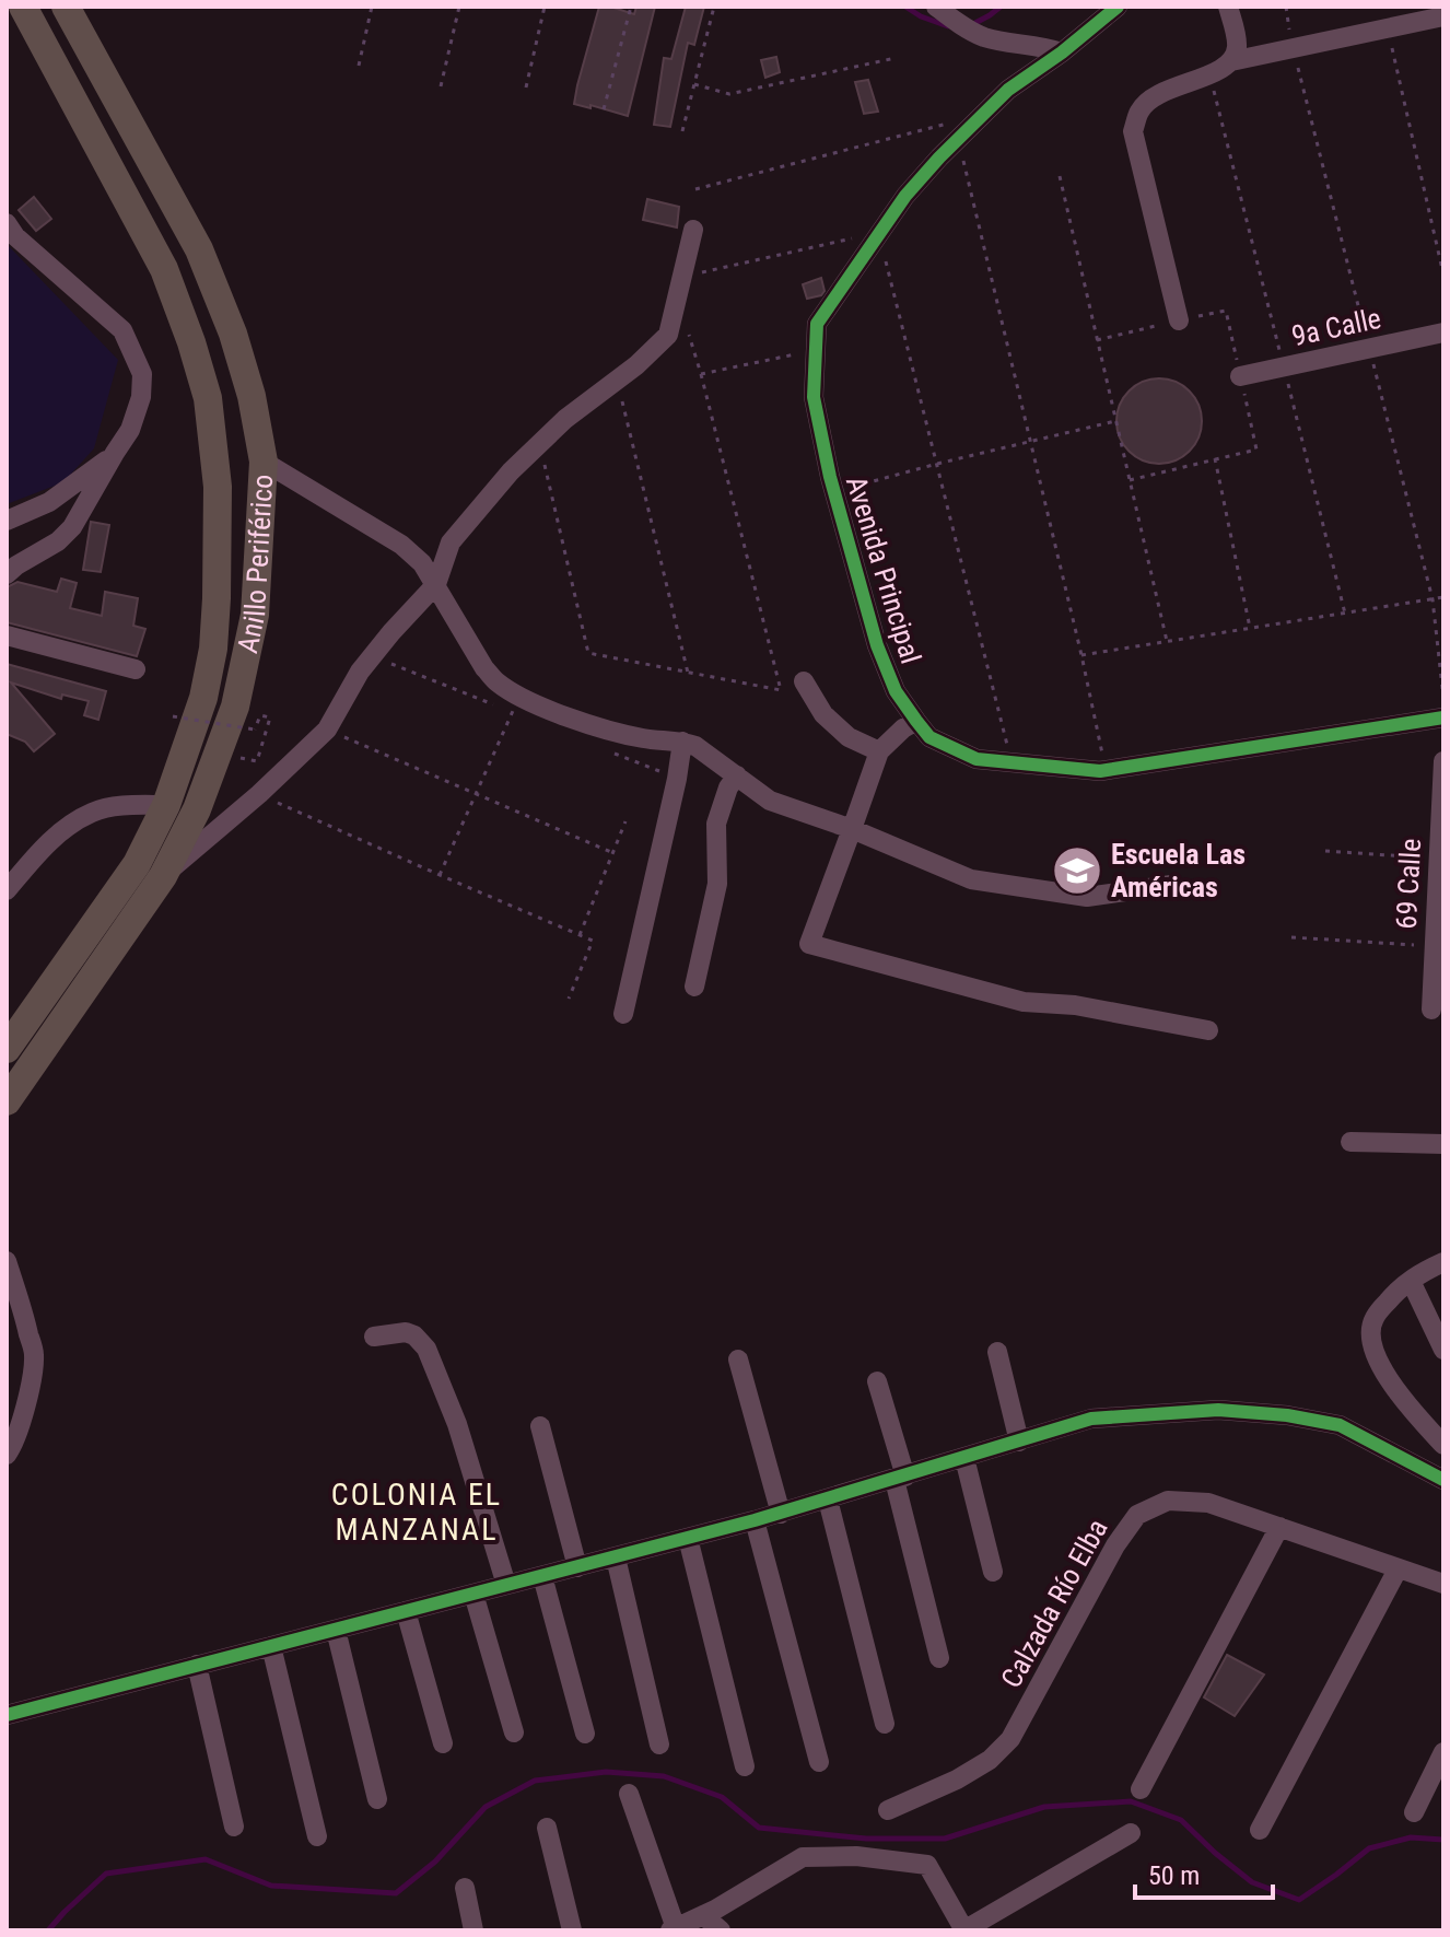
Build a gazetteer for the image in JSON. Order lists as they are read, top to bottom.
{
  "streets": {
    "highway": ["Anillo Periférico"],
    "street": [
      "9a Calle",
      "Avenida Principal",
      "69 Calle",
      "Calzada Río Elba"
    ]
  },
  "districts": ["COLONIA EL MANZANAL"],
  "places": {
    "school or university": ["Escuela Las Américas"]
  },
  "scale_bar": "50 m"
}
